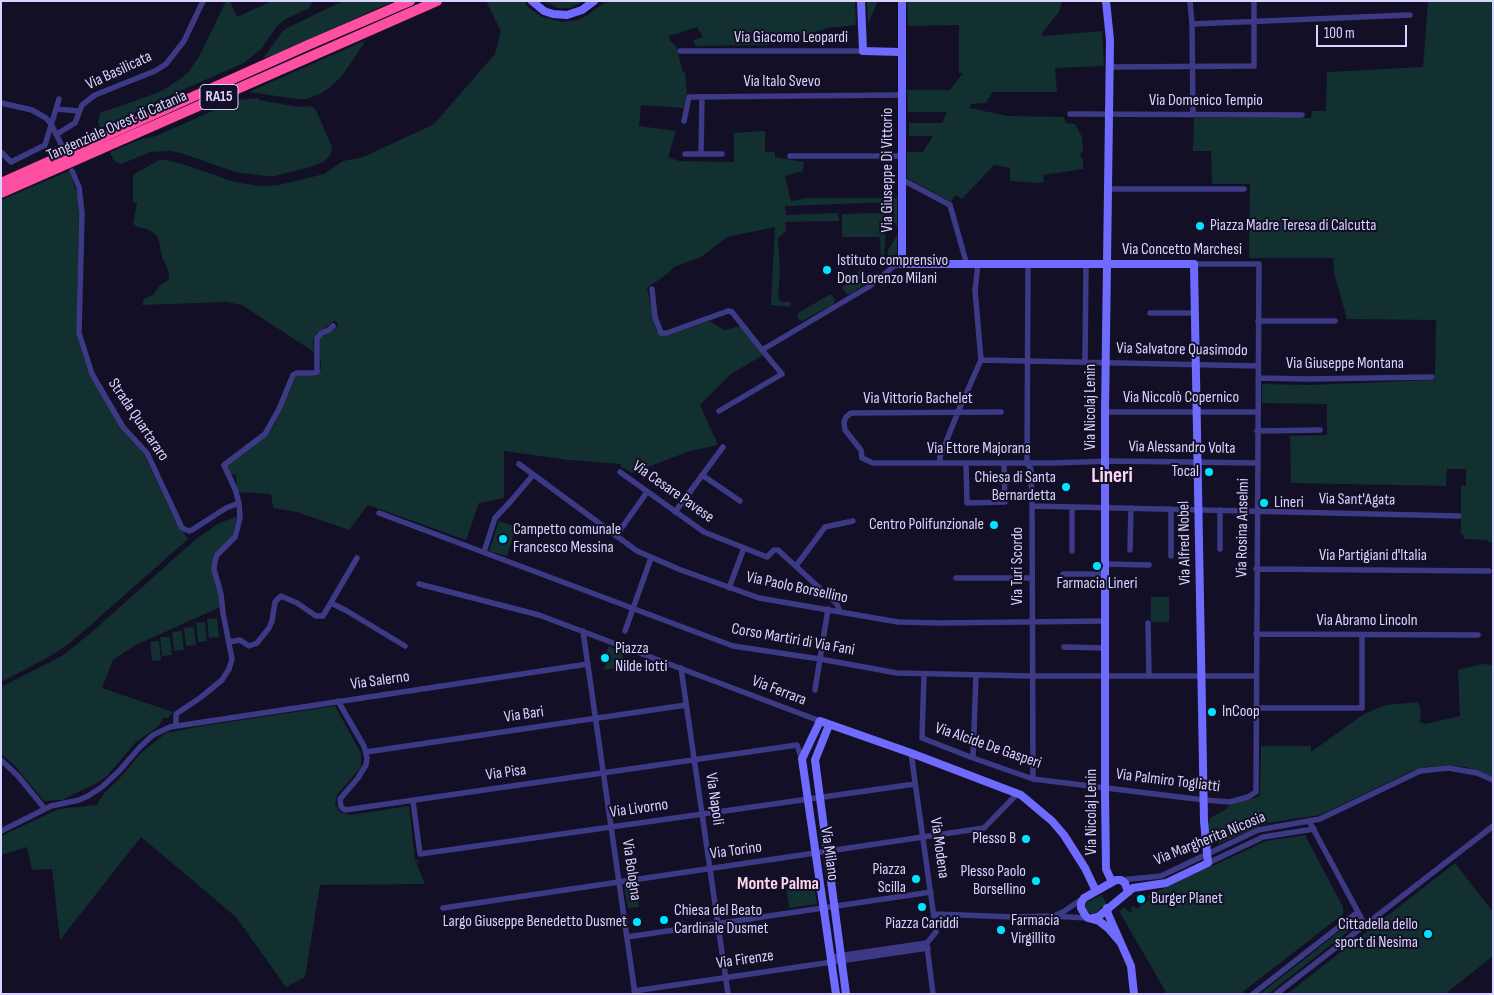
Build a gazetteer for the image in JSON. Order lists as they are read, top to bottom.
{
  "streets": {
    "highway": ["RA15", "Tangenziale Ovest di Catania"],
    "main road": [
      "Via Giacomo Leopardi",
      "Via Giuseppe Di Vittorio",
      "Via Concetto Marchesi",
      "Via Nicolaj Lenin",
      "Via Alfred Nobel",
      "Via Ferrara",
      "Via Margherita Nicosia",
      "Via Milano"
    ],
    "street": [
      "Via Basilicata",
      "Via Italo Svevo",
      "Via Domenico Tempio",
      "Via Salvatore Quasimodo",
      "Via Giuseppe Montana",
      "Via Niccolò Copernico",
      "Via Vittorio Bachelet",
      "Strada Quartararo",
      "Via Alessandro Volta",
      "Via Ettore Majorana",
      "Via Cesare Pavese",
      "Via Sant'Agata",
      "Via Rosina Anselmi",
      "Via Partigiani d'Italia",
      "Via Turi Scordo",
      "Via Paolo Borsellino",
      "Via Abramo Lincoln",
      "Corso Martiri di Via Fani",
      "Via Salerno",
      "Via Bari",
      "Via Alcide De Gasperi",
      "Via Pisa",
      "Via Palmiro Togliatti",
      "Via Napoli",
      "Via Livorno",
      "Via Modena",
      "Via Torino",
      "Via Bologna",
      "Via Firenze"
    ]
  },
  "crossings": [
    ["Via Giacomo Leopardi", "Via Giuseppe Di Vittorio"],
    ["Via Italo Svevo", "Via Giuseppe Di Vittorio"],
    ["Via Domenico Tempio", "Via Nicolaj Lenin"],
    ["Via Concetto Marchesi", "Via Nicolaj Lenin"],
    ["Via Concetto Marchesi", "Via Rosina Anselmi"],
    ["Via Concetto Marchesi", "Via Alfred Nobel"],
    ["Via Salvatore Quasimodo", "Via Nicolaj Lenin"],
    ["Via Salvatore Quasimodo", "Via Rosina Anselmi"],
    ["Via Salvatore Quasimodo", "Via Alfred Nobel"],
    ["Via Salvatore Quasimodo", "Via Turi Scordo"],
    ["Via Giuseppe Montana", "Via Rosina Anselmi"],
    ["Via Niccolò Copernico", "Via Nicolaj Lenin"],
    ["Via Niccolò Copernico", "Via Rosina Anselmi"],
    ["Via Niccolò Copernico", "Via Alfred Nobel"],
    ["Via Vittorio Bachelet", "Via Ettore Majorana"],
    ["Via Nicolaj Lenin", "Via Alessandro Volta"],
    ["Via Nicolaj Lenin", "Via Ettore Majorana"],
    ["Via Nicolaj Lenin", "Via Sant'Agata"],
    ["Via Nicolaj Lenin", "Via Paolo Borsellino"],
    ["Via Nicolaj Lenin", "Corso Martiri di Via Fani"],
    ["Via Nicolaj Lenin", "Via Alcide De Gasperi"],
    ["Via Nicolaj Lenin", "Via Palmiro Togliatti"],
    ["Via Alessandro Volta", "Via Ettore Majorana"],
    ["Via Alessandro Volta", "Via Rosina Anselmi"],
    ["Via Alessandro Volta", "Via Alfred Nobel"],
    ["Via Ettore Majorana", "Via Turi Scordo"],
    ["Via Sant'Agata", "Via Rosina Anselmi"],
    ["Via Sant'Agata", "Via Alfred Nobel"],
    ["Via Sant'Agata", "Via Turi Scordo"],
    ["Via Rosina Anselmi", "Via Partigiani d'Italia"],
    ["Via Rosina Anselmi", "Via Abramo Lincoln"],
    ["Via Rosina Anselmi", "Corso Martiri di Via Fani"],
    ["Via Rosina Anselmi", "Via Palmiro Togliatti"],
    ["Via Alfred Nobel", "Corso Martiri di Via Fani"],
    ["Via Alfred Nobel", "Via Palmiro Togliatti"],
    ["Via Alfred Nobel", "Via Margherita Nicosia"],
    ["Via Turi Scordo", "Via Paolo Borsellino"],
    ["Via Turi Scordo", "Corso Martiri di Via Fani"],
    ["Via Turi Scordo", "Via Alcide De Gasperi"],
    ["Corso Martiri di Via Fani", "Via Alcide De Gasperi"],
    ["Via Salerno", "Via Bologna"],
    ["Via Ferrara", "Via Napoli"],
    ["Via Ferrara", "Via Modena"],
    ["Via Ferrara", "Via Torino"],
    ["Via Ferrara", "Via Milano"],
    ["Via Ferrara", "Via Bologna"],
    ["Via Bari", "Via Pisa"],
    ["Via Bari", "Via Napoli"],
    ["Via Bari", "Via Bologna"],
    ["Via Alcide De Gasperi", "Via Palmiro Togliatti"],
    ["Via Pisa", "Via Napoli"],
    ["Via Pisa", "Via Livorno"],
    ["Via Pisa", "Via Milano"],
    ["Via Pisa", "Via Bologna"],
    ["Via Napoli", "Via Livorno"],
    ["Via Napoli", "Via Torino"],
    ["Via Napoli", "Via Firenze"],
    ["Via Livorno", "Via Modena"],
    ["Via Livorno", "Via Milano"],
    ["Via Livorno", "Via Bologna"],
    ["Via Modena", "Via Torino"],
    ["Via Torino", "Via Milano"],
    ["Via Torino", "Via Bologna"],
    ["Via Milano", "Via Firenze"],
    ["Via Bologna", "Via Firenze"]
  ],
  "districts": ["Lineri", "Monte Palma"],
  "places": [
    "Piazza Madre Teresa di Calcutta",
    "Istituto comprensivo Don Lorenzo Milani",
    "Tocal",
    "Chiesa di Santa Bernardetta",
    "Lineri",
    "Centro Polifunzionale",
    "Campetto comunale Francesco Messina",
    "Farmacia Lineri",
    "Piazza Nilde Iotti",
    "InCoop",
    "Plesso B",
    "Piazza Scilla",
    "Plesso Paolo Borsellino",
    "Burger Planet",
    "Piazza Cariddi",
    "Chiesa del Beato Cardinale Dusmet",
    "Largo Giuseppe Benedetto Dusmet",
    "Farmacia Virgillito",
    "Cittadella dello sport di Nesima"
  ],
  "scale_bar": "100 m"
}
